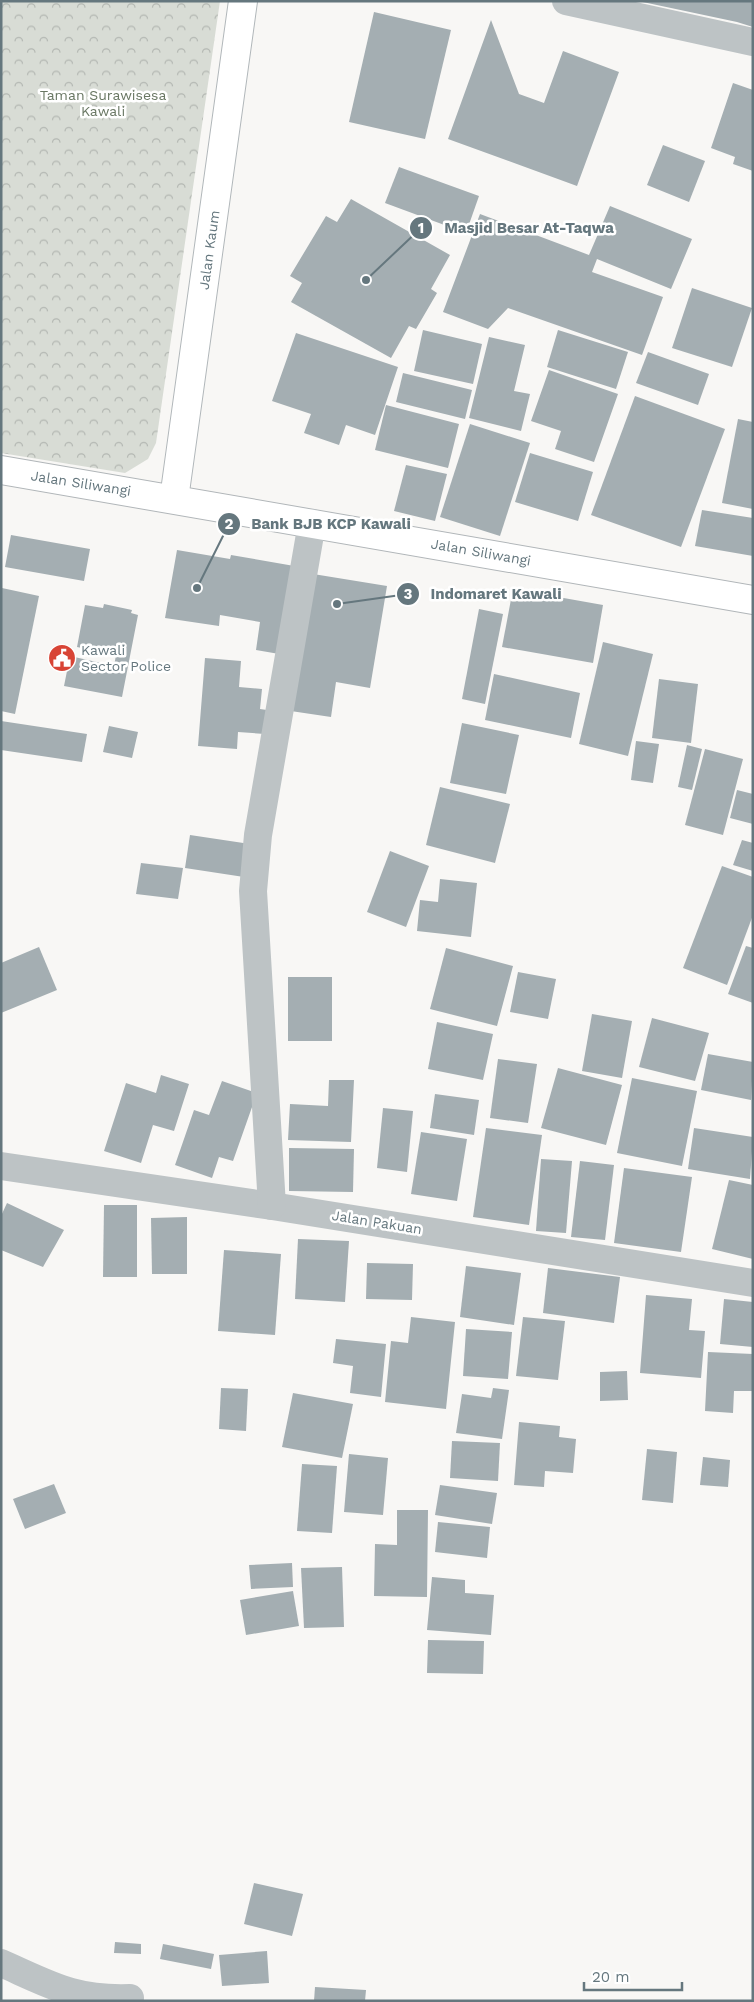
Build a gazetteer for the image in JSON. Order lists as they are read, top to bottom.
{
  "streets": {
    "main road": ["Jalan Kaum", "Jalan Siliwangi"],
    "street": ["Jalan Pakuan"]
  },
  "crossings": [
    ["Jalan Kaum", "Jalan Siliwangi"]
  ],
  "parks": ["Taman Surawisesa Kawali"],
  "places": {
    "other": ["Masjid Besar At-Taqwa", "Bank BJB KCP Kawali", "Indomaret Kawali"],
    "public building": ["Kawali Sector Police"]
  },
  "scale_bar": "20 m"
}
